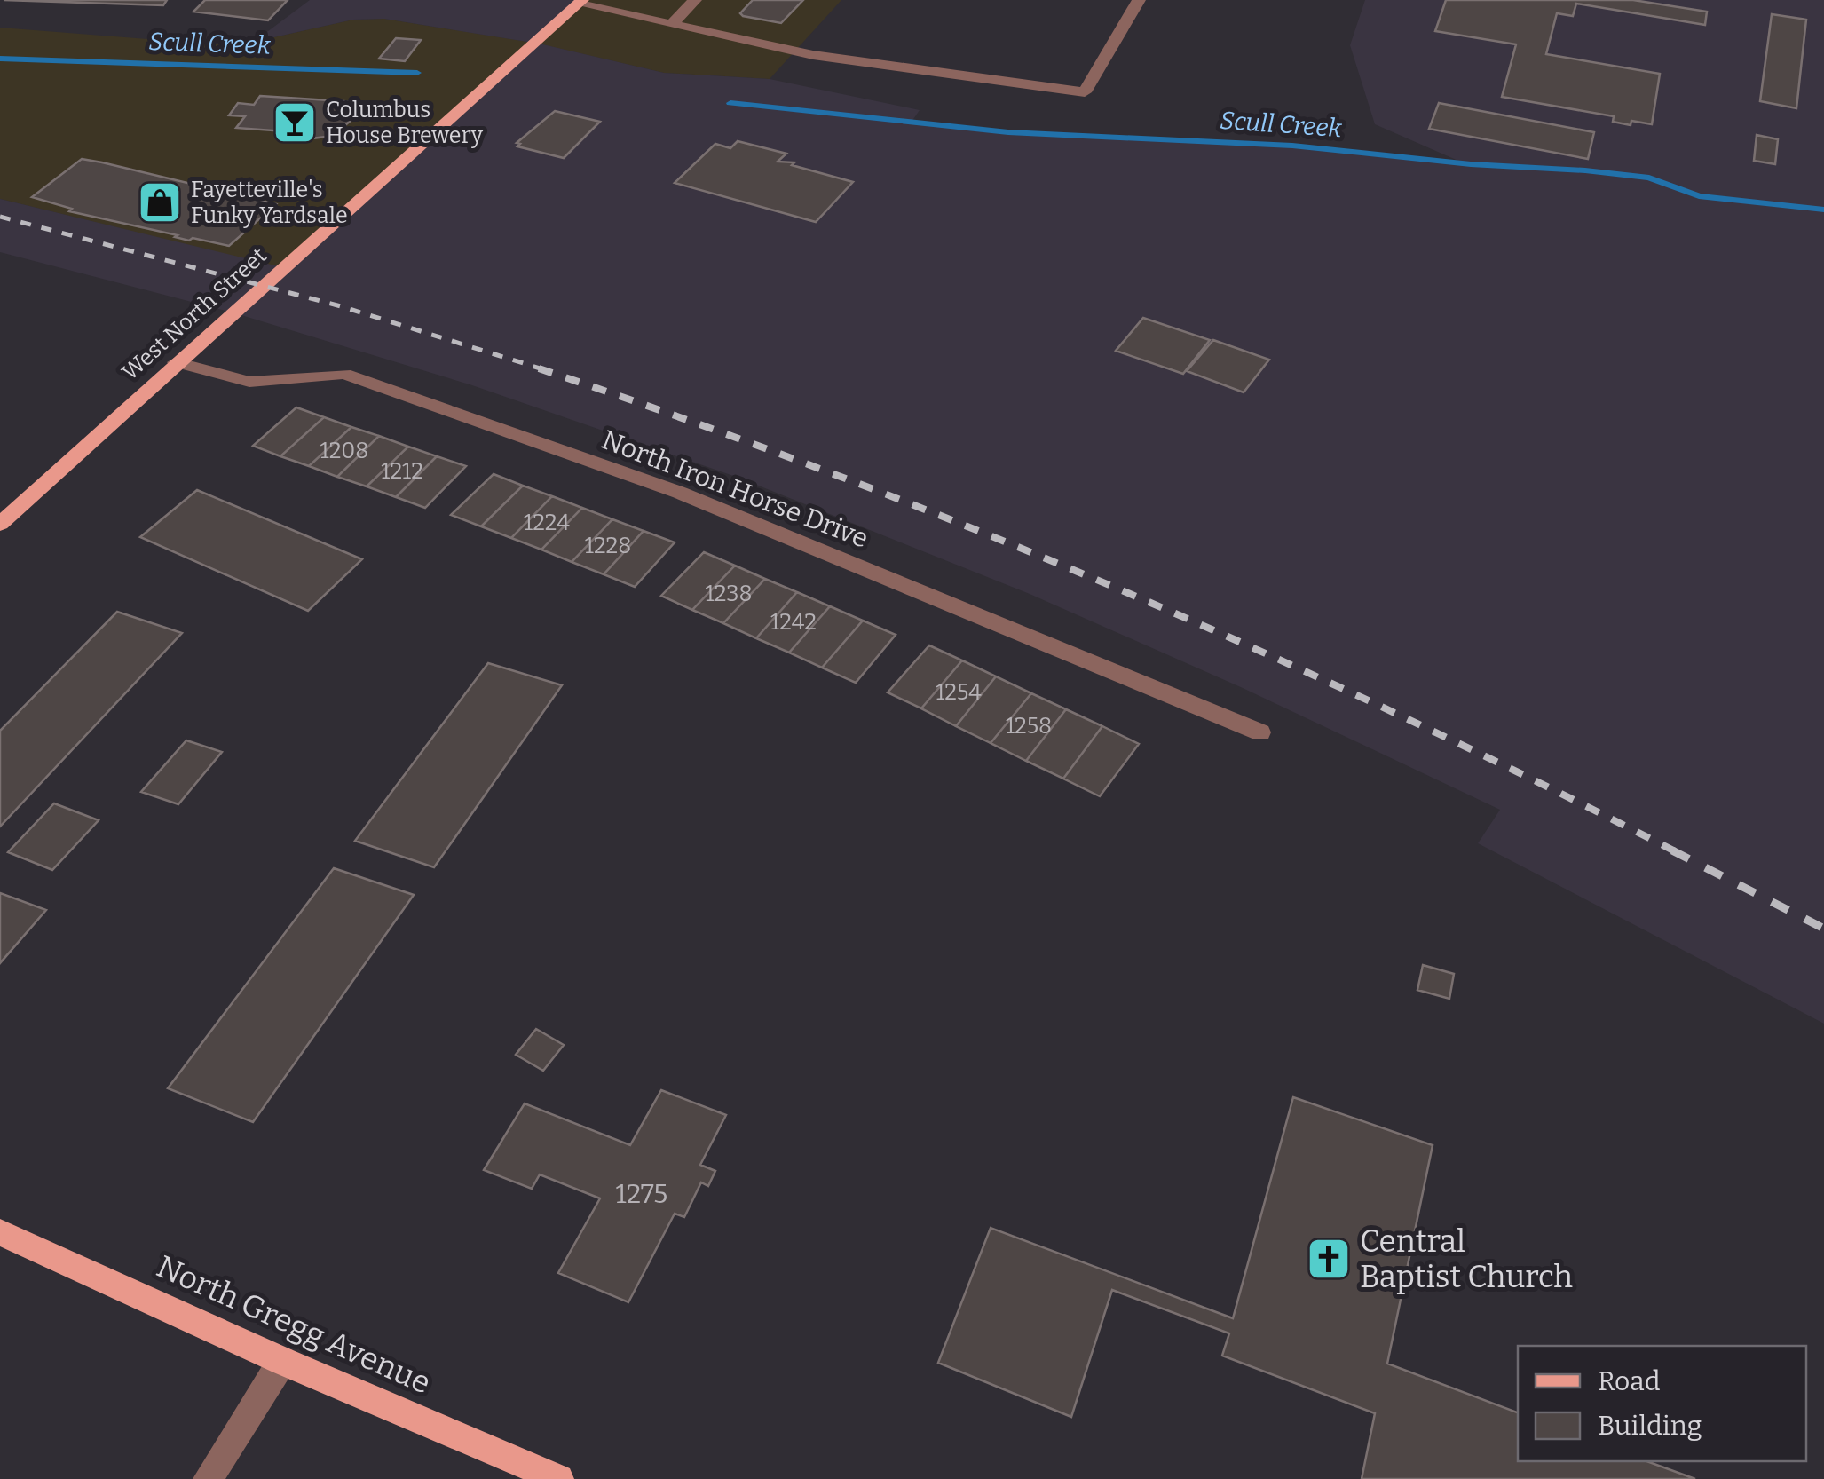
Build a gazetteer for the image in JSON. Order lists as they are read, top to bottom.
{
  "streets": {
    "main road": ["West North Street", "North Gregg Avenue"],
    "street": ["North Iron Horse Drive"]
  },
  "crossings": [
    ["West North Street", "North Iron Horse Drive"]
  ],
  "water": ["Scull Creek"],
  "places": {
    "bar": ["Columbus House Brewery"],
    "shop": ["Fayetteville's Funky Yardsale"],
    "church": ["Central Baptist Church"]
  },
  "house_numbers": [
    "1208",
    "1212",
    "1224",
    "1228",
    "1238",
    "1242",
    "1254",
    "1258",
    "1275"
  ],
  "legend": ["Road", "Building"]
}
